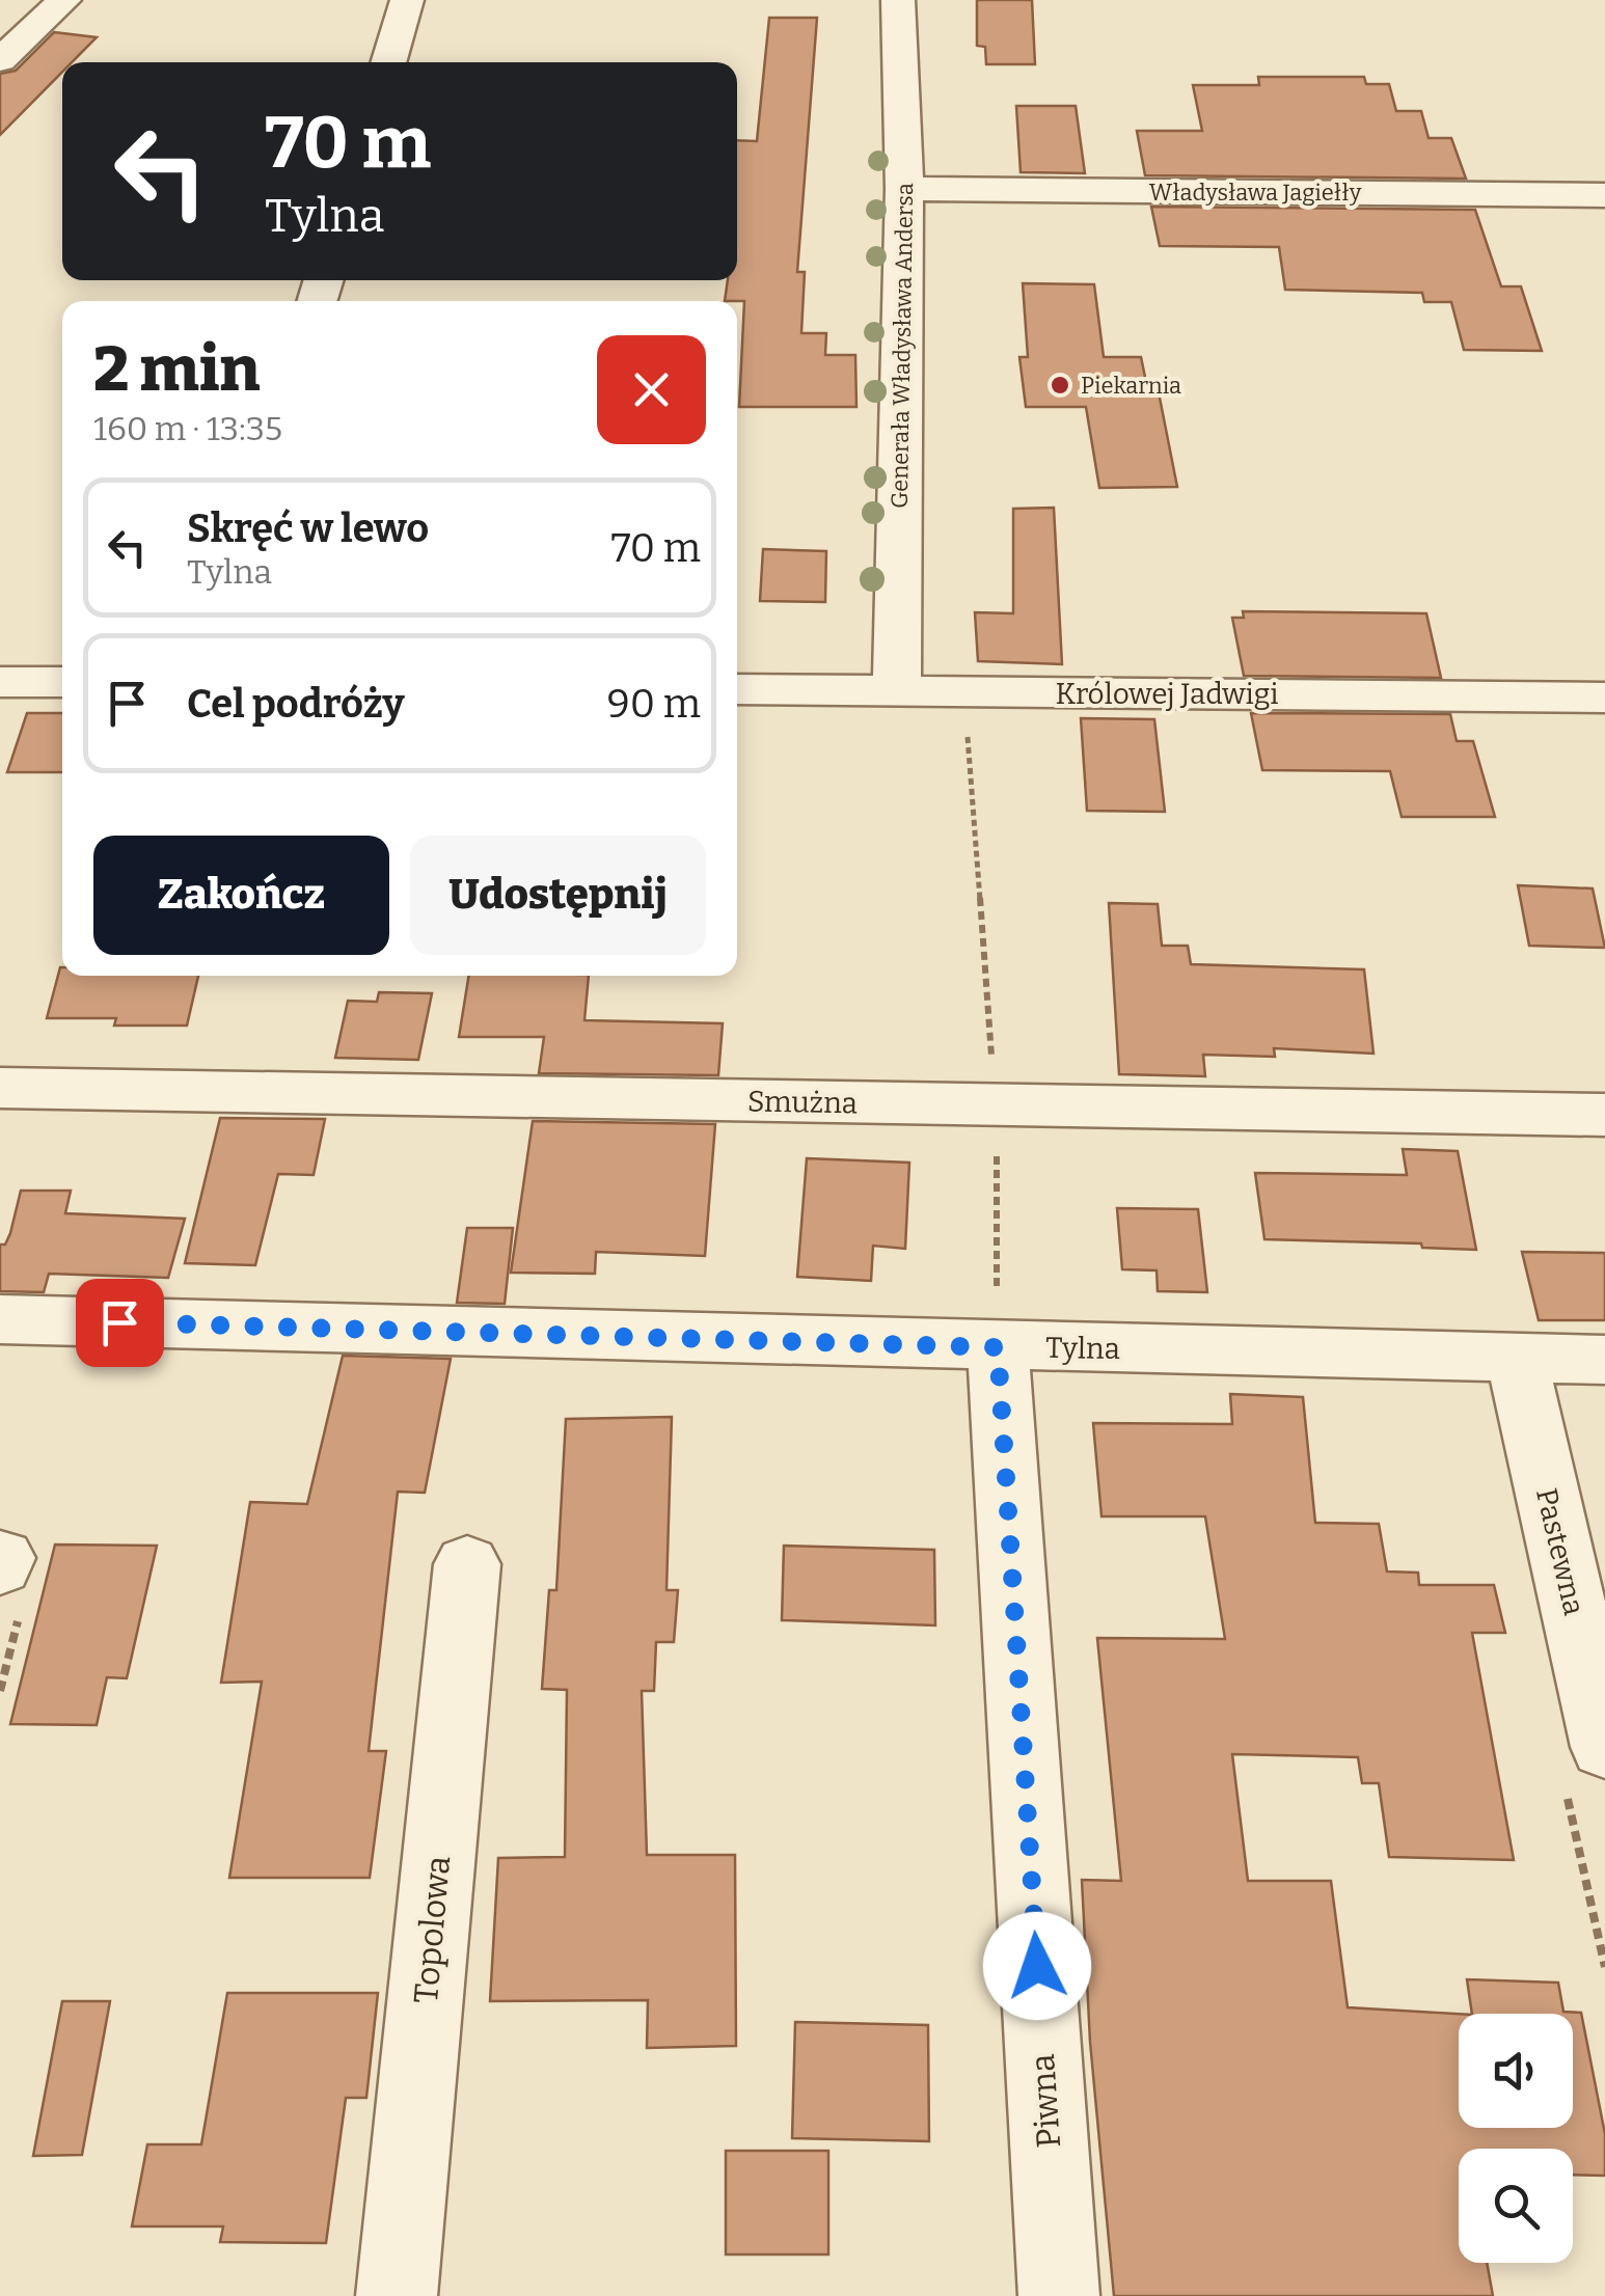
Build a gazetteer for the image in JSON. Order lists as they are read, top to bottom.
{
  "streets": {
    "street": [
      "Władysława Jagiełły",
      "Generała Władysława Andersa",
      "Królowej Jadwigi",
      "Smużna",
      "Tylna",
      "Pastewna",
      "Topolowa",
      "Piwna"
    ]
  },
  "crossings": [
    ["Władysława Jagiełły", "Generała Władysława Andersa"],
    ["Generała Władysława Andersa", "Królowej Jadwigi"],
    ["Tylna", "Pastewna"],
    ["Tylna", "Piwna"]
  ],
  "places": ["Piekarnia"],
  "page": {
    "turn": ["70 m", "Tylna"],
    "heading": ["2 min", "160 m · 13:35"],
    "list": [
      {
        "name": "Skręć w lewo",
        "note": "Tylna",
        "value": "70 m"
      },
      {
        "name": "Cel podróży",
        "value": "90 m"
      }
    ],
    "buttons": ["Zakończ", "Udostępnij"]
  }
}
